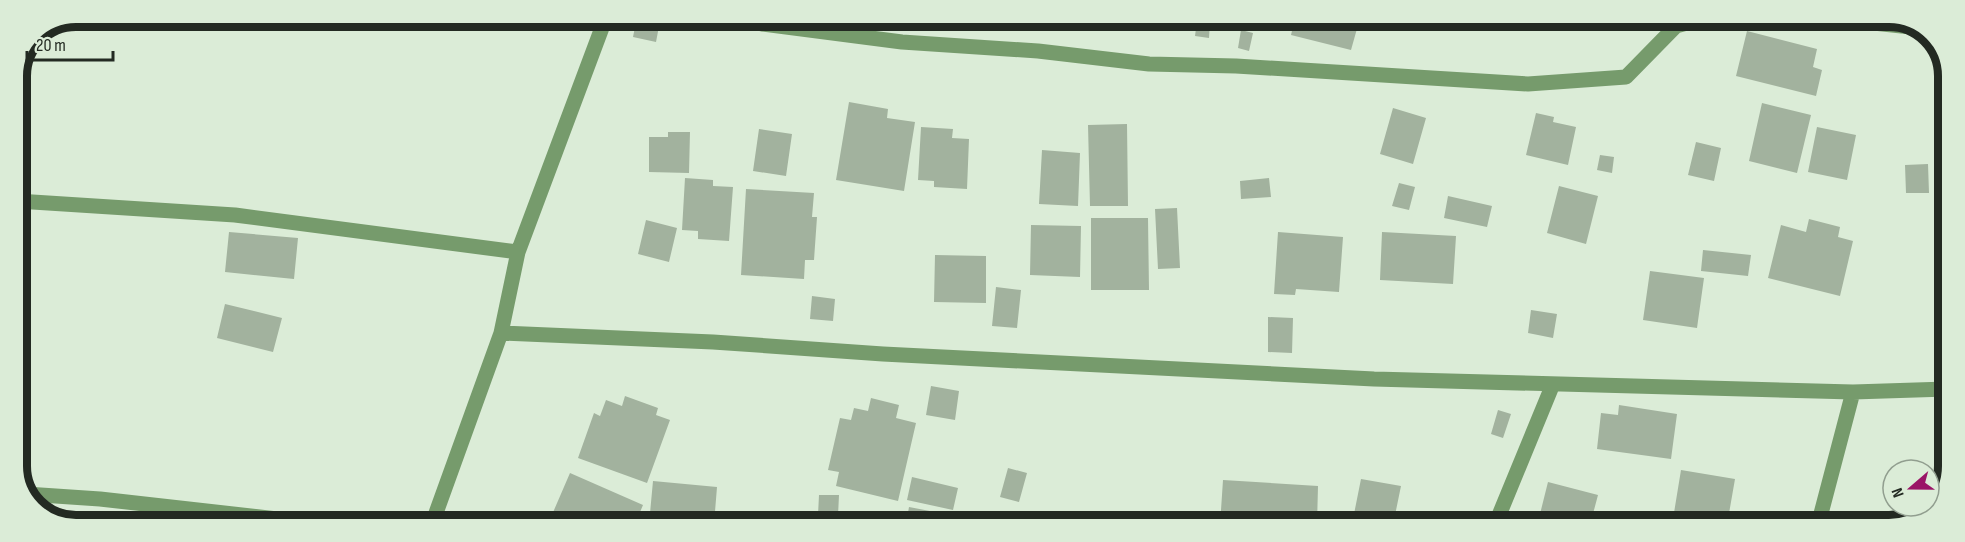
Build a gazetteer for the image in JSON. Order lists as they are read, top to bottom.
{
  "scale_bar": "20 m",
  "north": "left"
}
